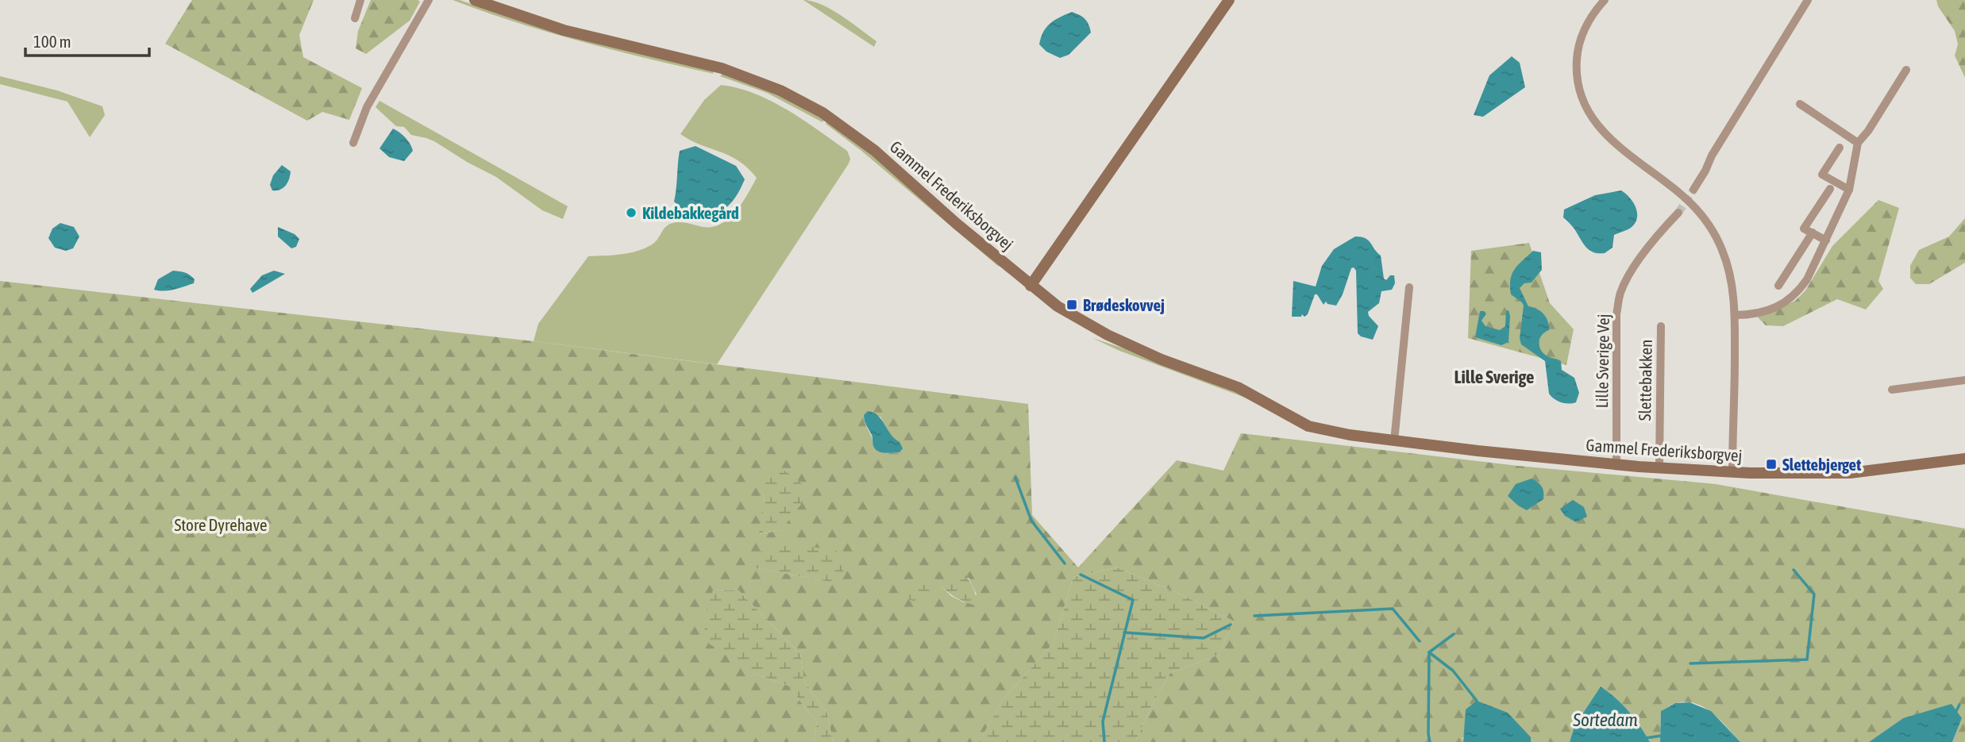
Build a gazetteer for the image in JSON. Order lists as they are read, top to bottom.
{
  "streets": {
    "street": ["Gammel Frederiksborgvej", "Lille Sverige Vej", "Slettebakken"]
  },
  "crossings": [
    ["Gammel Frederiksborgvej", "Lille Sverige Vej"],
    ["Gammel Frederiksborgvej", "Slettebakken"]
  ],
  "districts": ["Lille Sverige"],
  "water": ["Sortedam"],
  "parks": ["Store Dyrehave"],
  "places": {
    "other": ["Kildebakkegård"],
    "transit": ["Brødeskovvej", "Slettebjerget"]
  },
  "scale_bar": "100 m"
}
